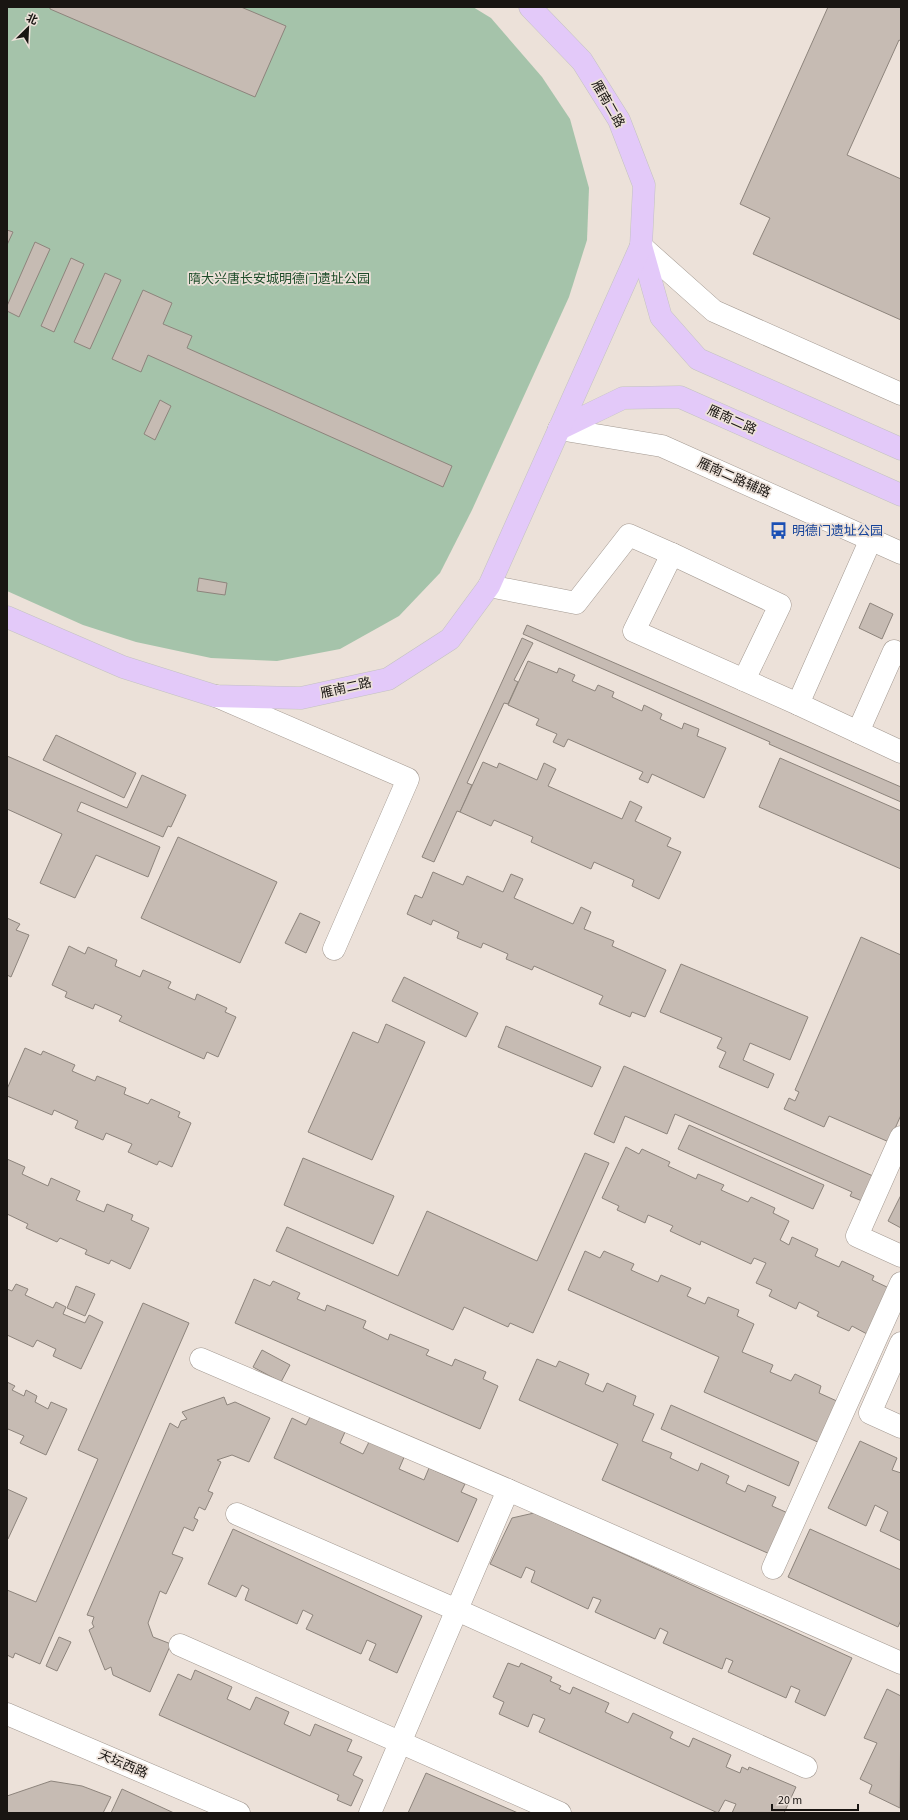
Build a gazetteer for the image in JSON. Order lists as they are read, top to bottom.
{
  "streets": {
    "main road": ["雁南二路"],
    "street": ["雁南二路辅路", "天坛西路"]
  },
  "crossings": [
    ["雁南二路", "雁南二路辅路"]
  ],
  "parks": ["隋大兴唐长安城明德门遗址公园"],
  "places": {
    "bus stop": ["明德门遗址公园"]
  },
  "scale_bar": "20 m",
  "north": "top right"
}
